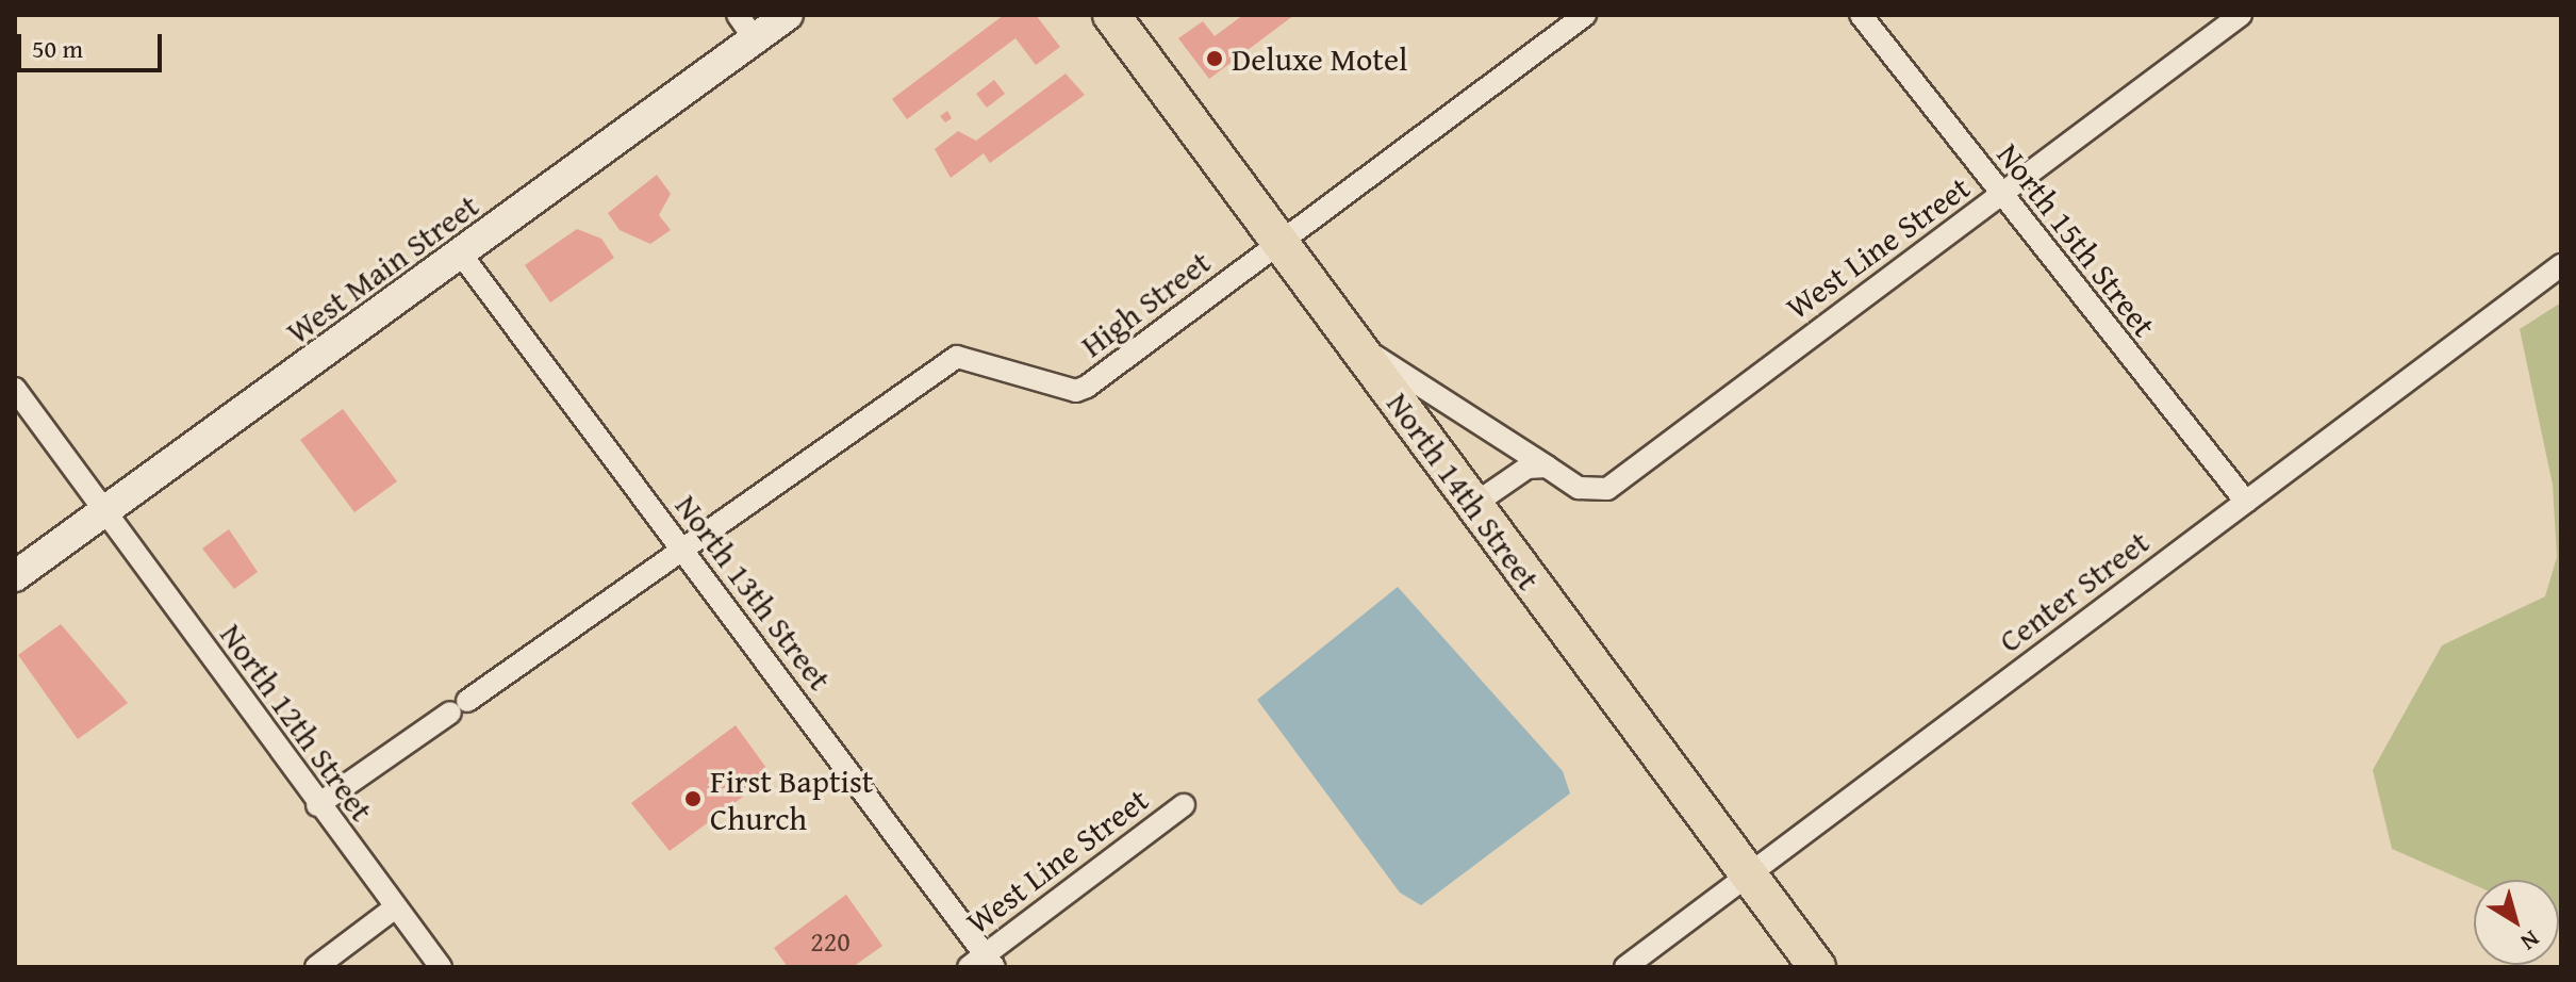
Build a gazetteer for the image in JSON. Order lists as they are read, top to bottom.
{
  "streets": {
    "highway": ["North 14th Street"],
    "main road": ["West Main Street"],
    "street": [
      "North 15th Street",
      "West Line Street",
      "High Street",
      "Center Street",
      "North 13th Street",
      "North 12th Street"
    ]
  },
  "crossings": [
    ["North 15th Street", "West Line Street"],
    ["North 15th Street", "Center Street"],
    ["West Line Street", "North 14th Street"],
    ["West Line Street", "North 13th Street"],
    ["West Main Street", "North 13th Street"],
    ["West Main Street", "North 12th Street"],
    ["High Street", "North 14th Street"],
    ["High Street", "North 13th Street"],
    ["High Street", "North 12th Street"],
    ["North 14th Street", "Center Street"]
  ],
  "places": ["Deluxe Motel", "First Baptist Church"],
  "house_numbers": ["220"],
  "scale_bar": "50 m",
  "north": "bottom right"
}
